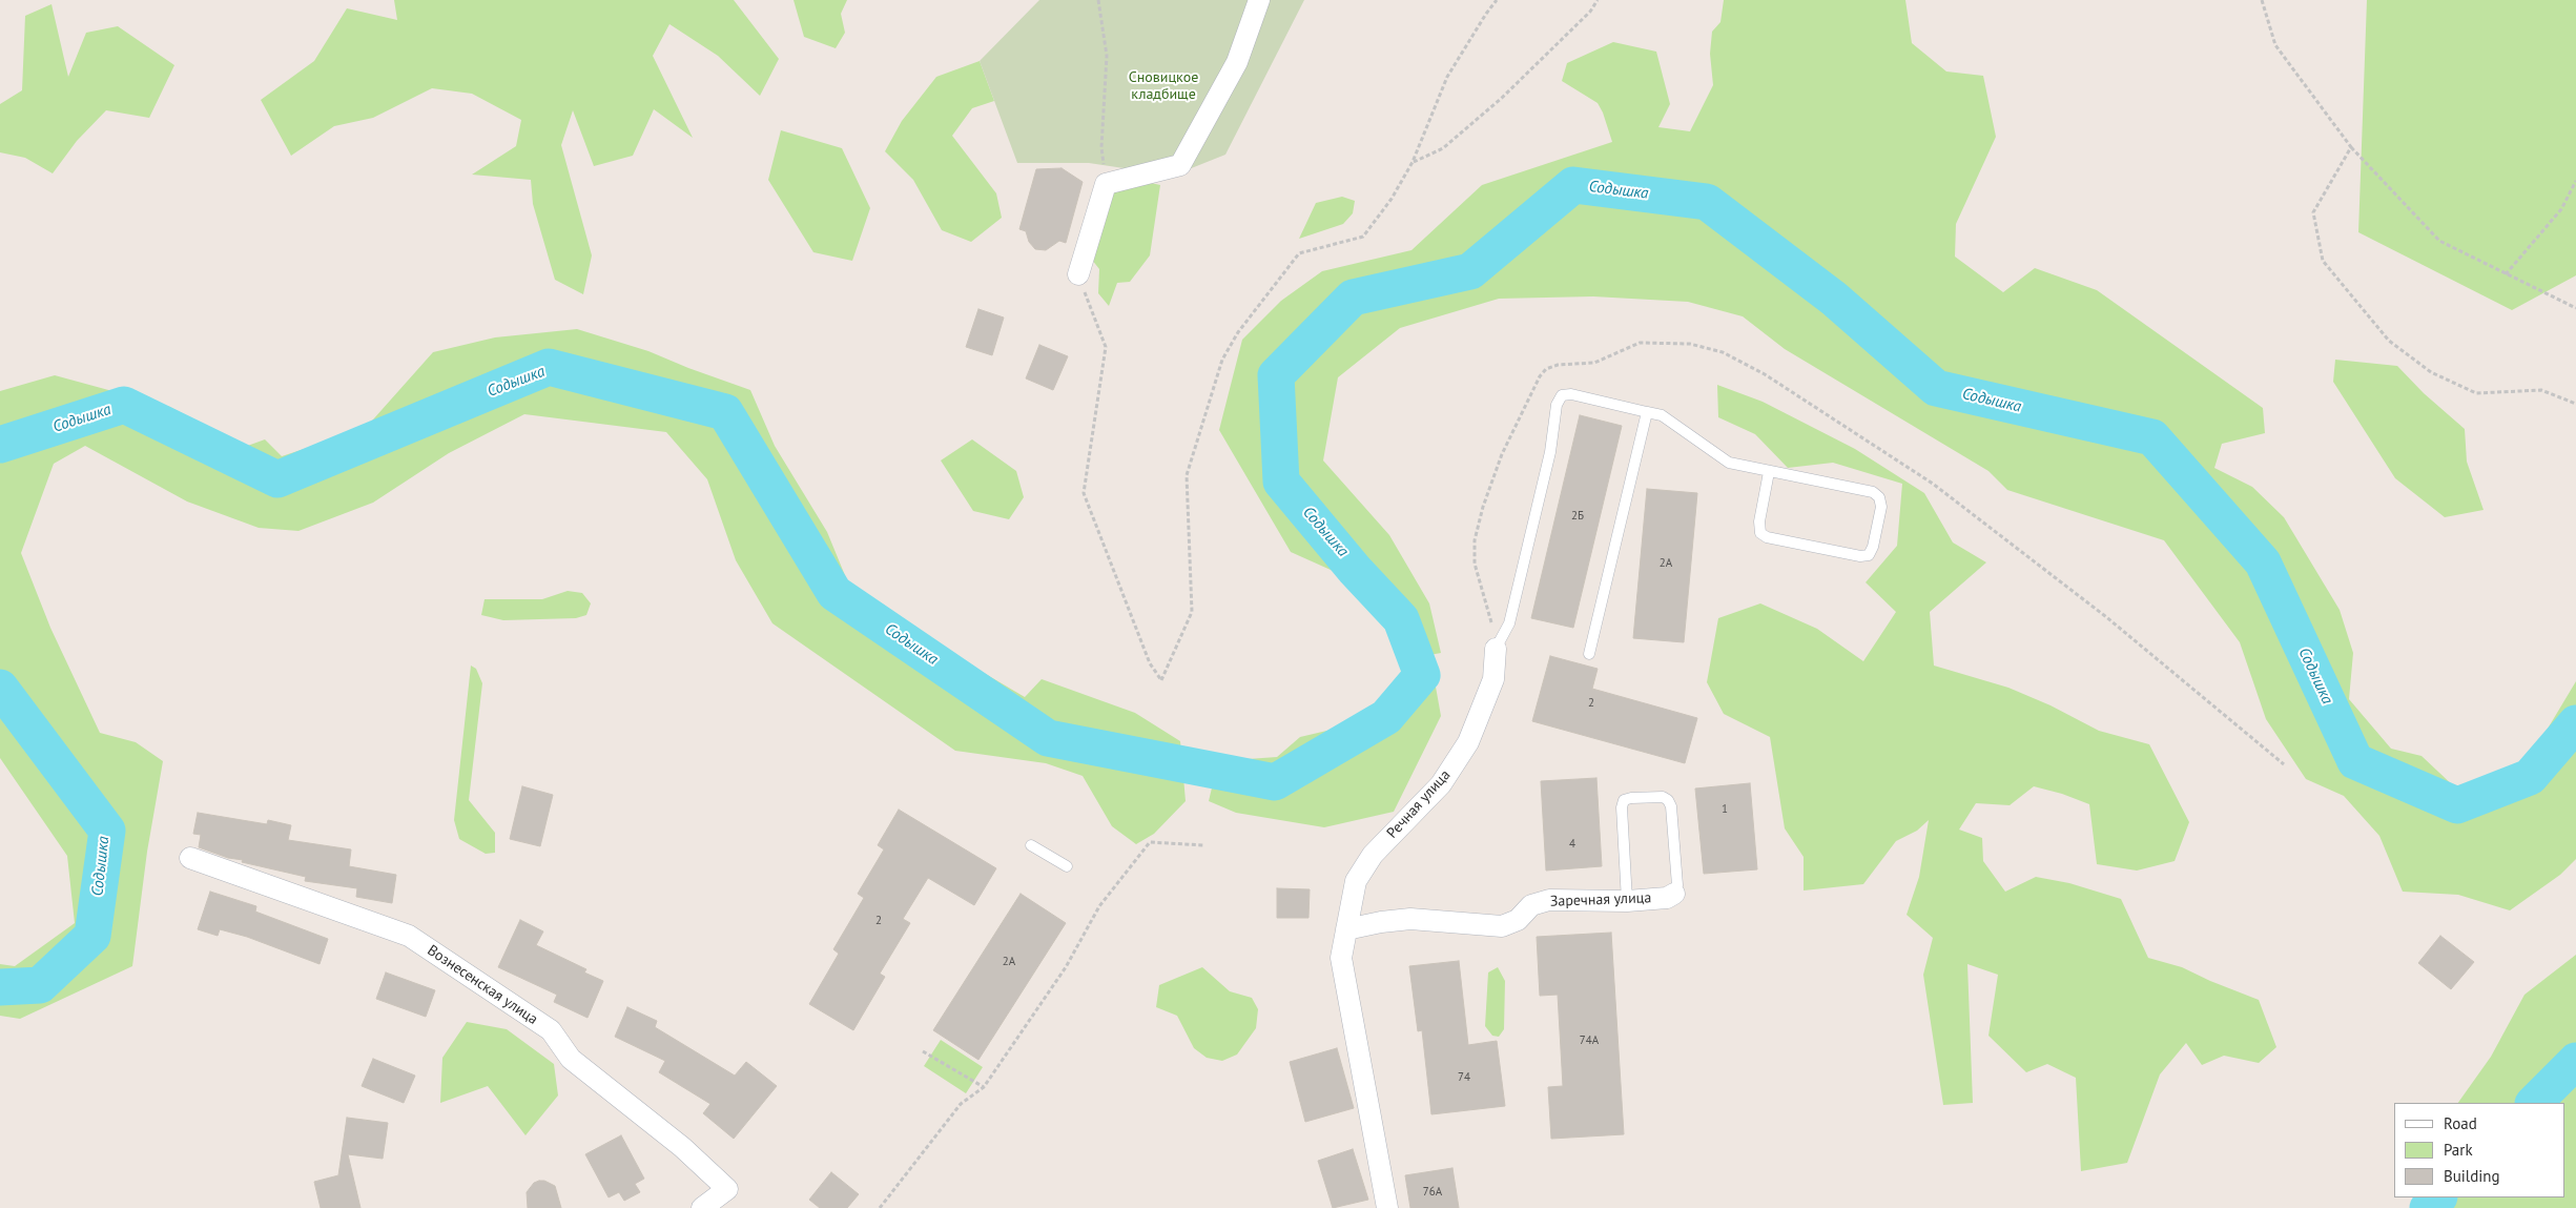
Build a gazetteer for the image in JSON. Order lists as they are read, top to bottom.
{
  "streets": {
    "street": ["Речная улица", "Заречная улица", "Вознесенская улица"]
  },
  "crossings": [
    ["Речная улица", "Заречная улица"]
  ],
  "water": ["Содышка"],
  "parks": ["Сновицкое кладбище"],
  "house_numbers": [
    "2Б",
    "2А",
    "2",
    "1",
    "4",
    "2",
    "2А",
    "74А",
    "74",
    "76А"
  ],
  "legend": ["Road", "Park", "Building"]
}
